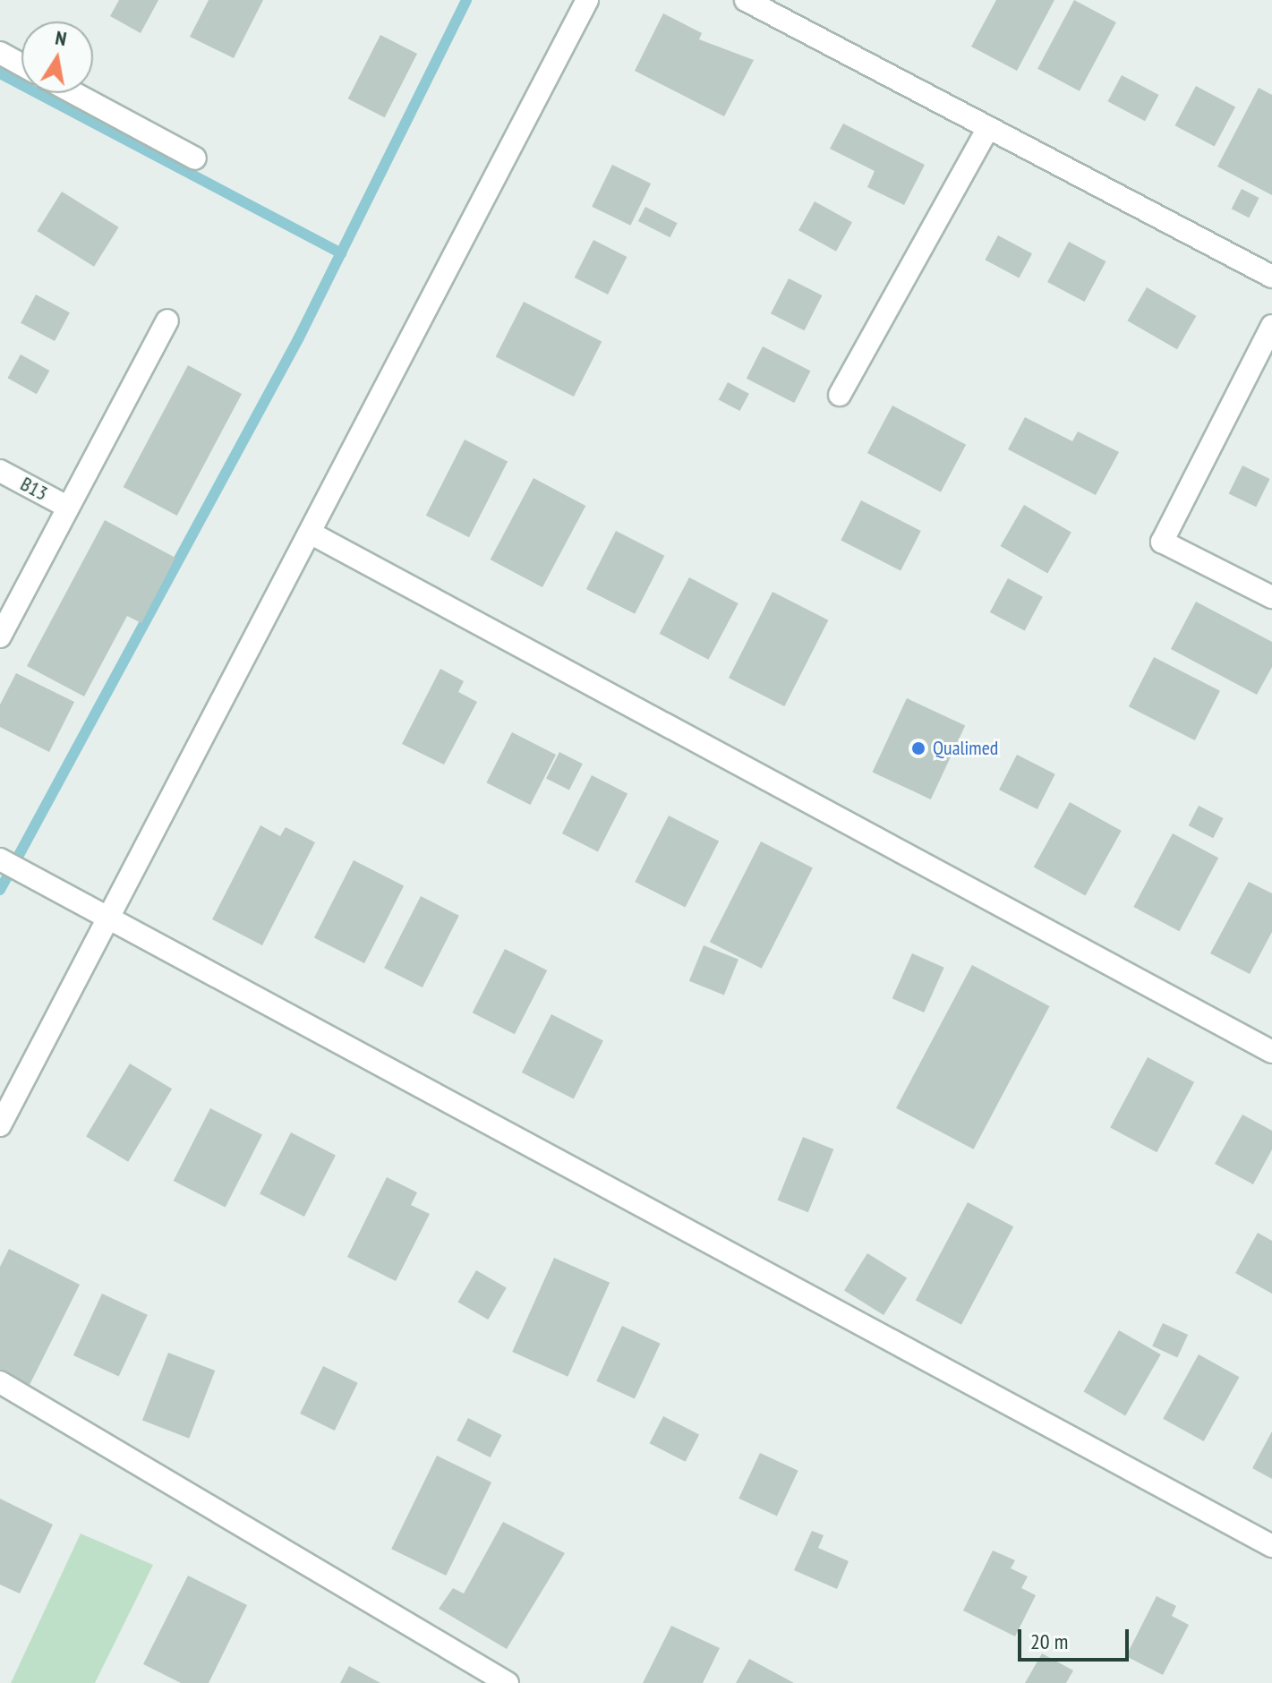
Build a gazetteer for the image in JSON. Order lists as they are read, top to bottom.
{
  "streets": {
    "street": ["B13"]
  },
  "places": ["Qualimed"],
  "scale_bar": "20 m",
  "north": "top"
}
